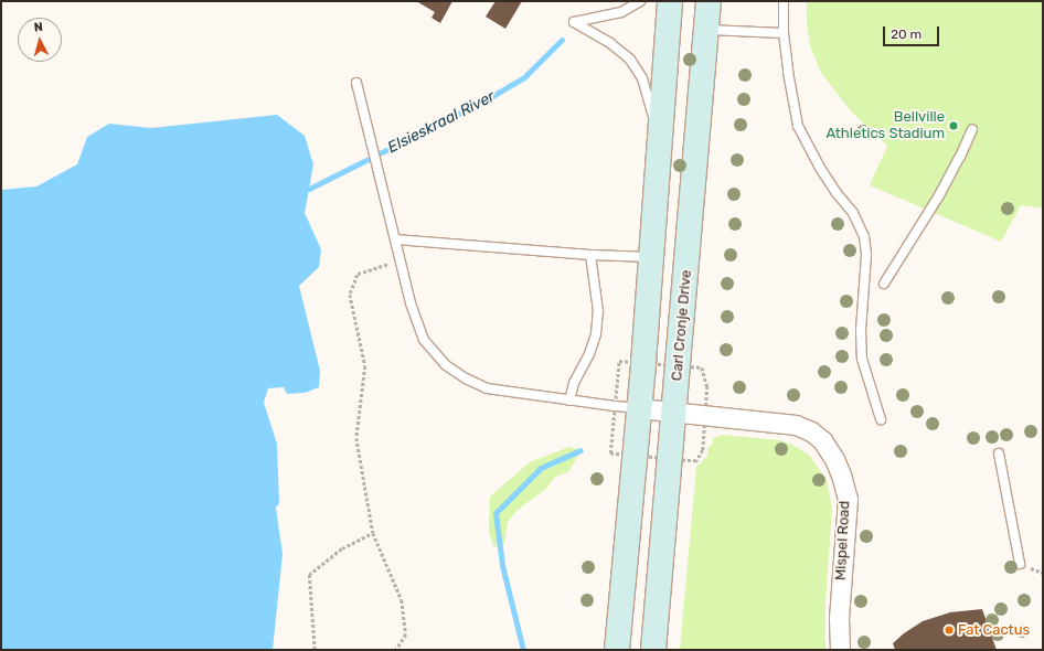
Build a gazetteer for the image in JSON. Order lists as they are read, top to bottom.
{
  "streets": {
    "main road": ["Carl Cronje Drive"],
    "street": ["Mispel Road"]
  },
  "crossings": [
    ["Carl Cronje Drive", "Mispel Road"]
  ],
  "water": ["Elsieskraal River"],
  "places": ["Bellville Athletics Stadium", "Fat Cactus"],
  "scale_bar": "20 m",
  "north": "top"
}
